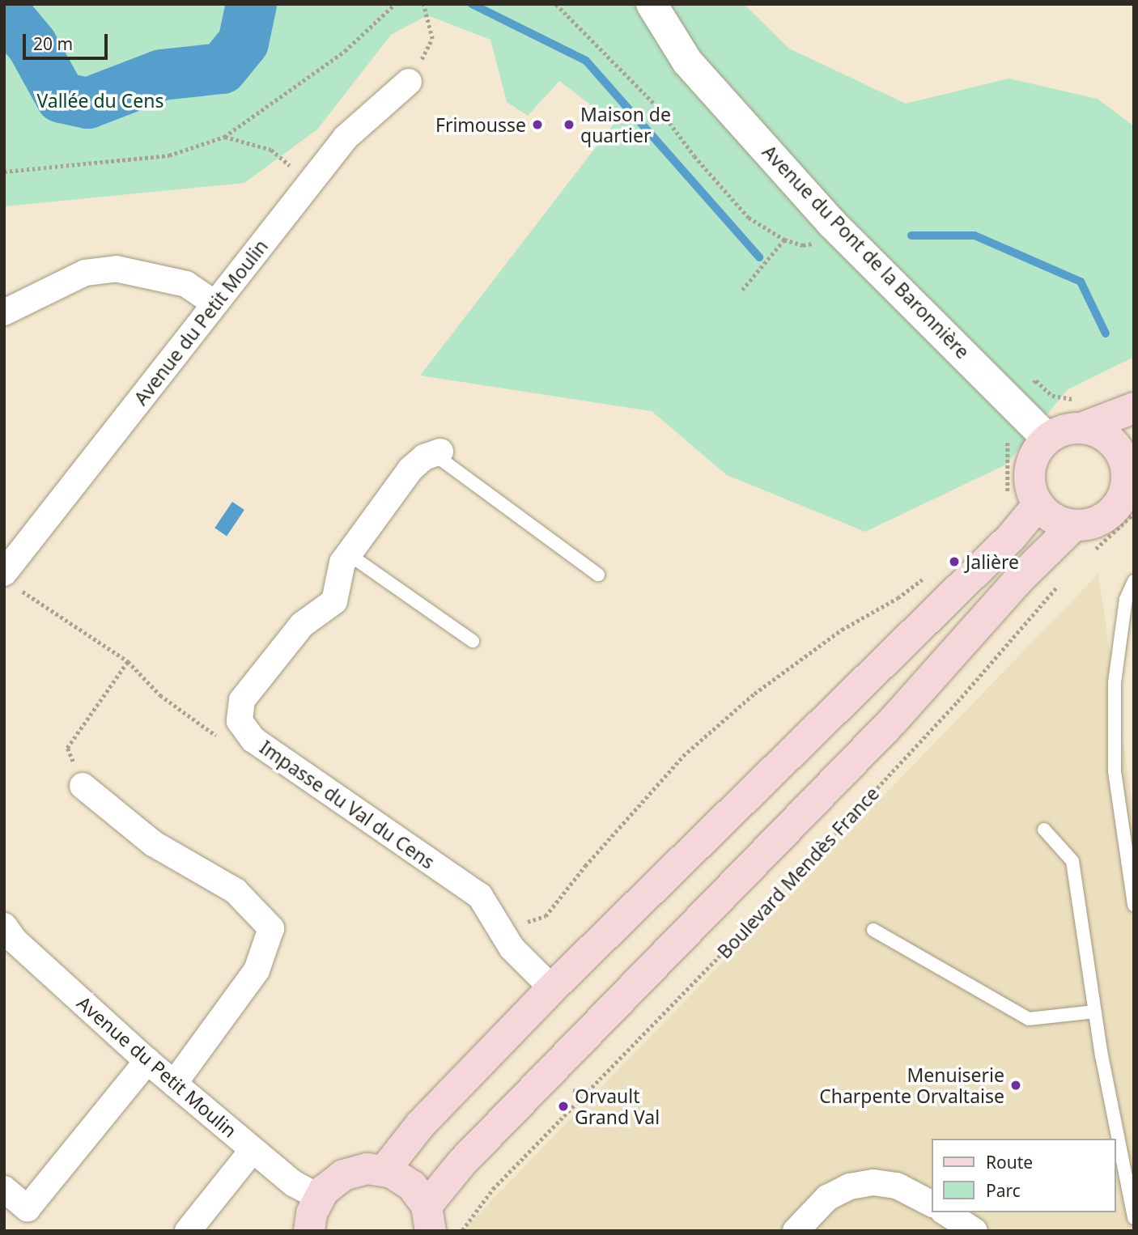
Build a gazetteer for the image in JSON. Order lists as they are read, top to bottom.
{
  "streets": {
    "main road": ["Boulevard Mendès France"],
    "street": ["Avenue du Pont de la Baronnière", "Avenue du Petit Moulin", "Impasse du Val du Cens"]
  },
  "crossings": [
    ["Avenue du Pont de la Baronnière", "Boulevard Mendès France"]
  ],
  "parks": ["Vallée du Cens"],
  "places": [
    "Frimousse",
    "Maison de quartier",
    "Jalière",
    "Menuiserie Charpente Orvaltaise",
    "Orvault Grand Val"
  ],
  "legend": ["Route", "Parc"],
  "scale_bar": "20 m"
}
